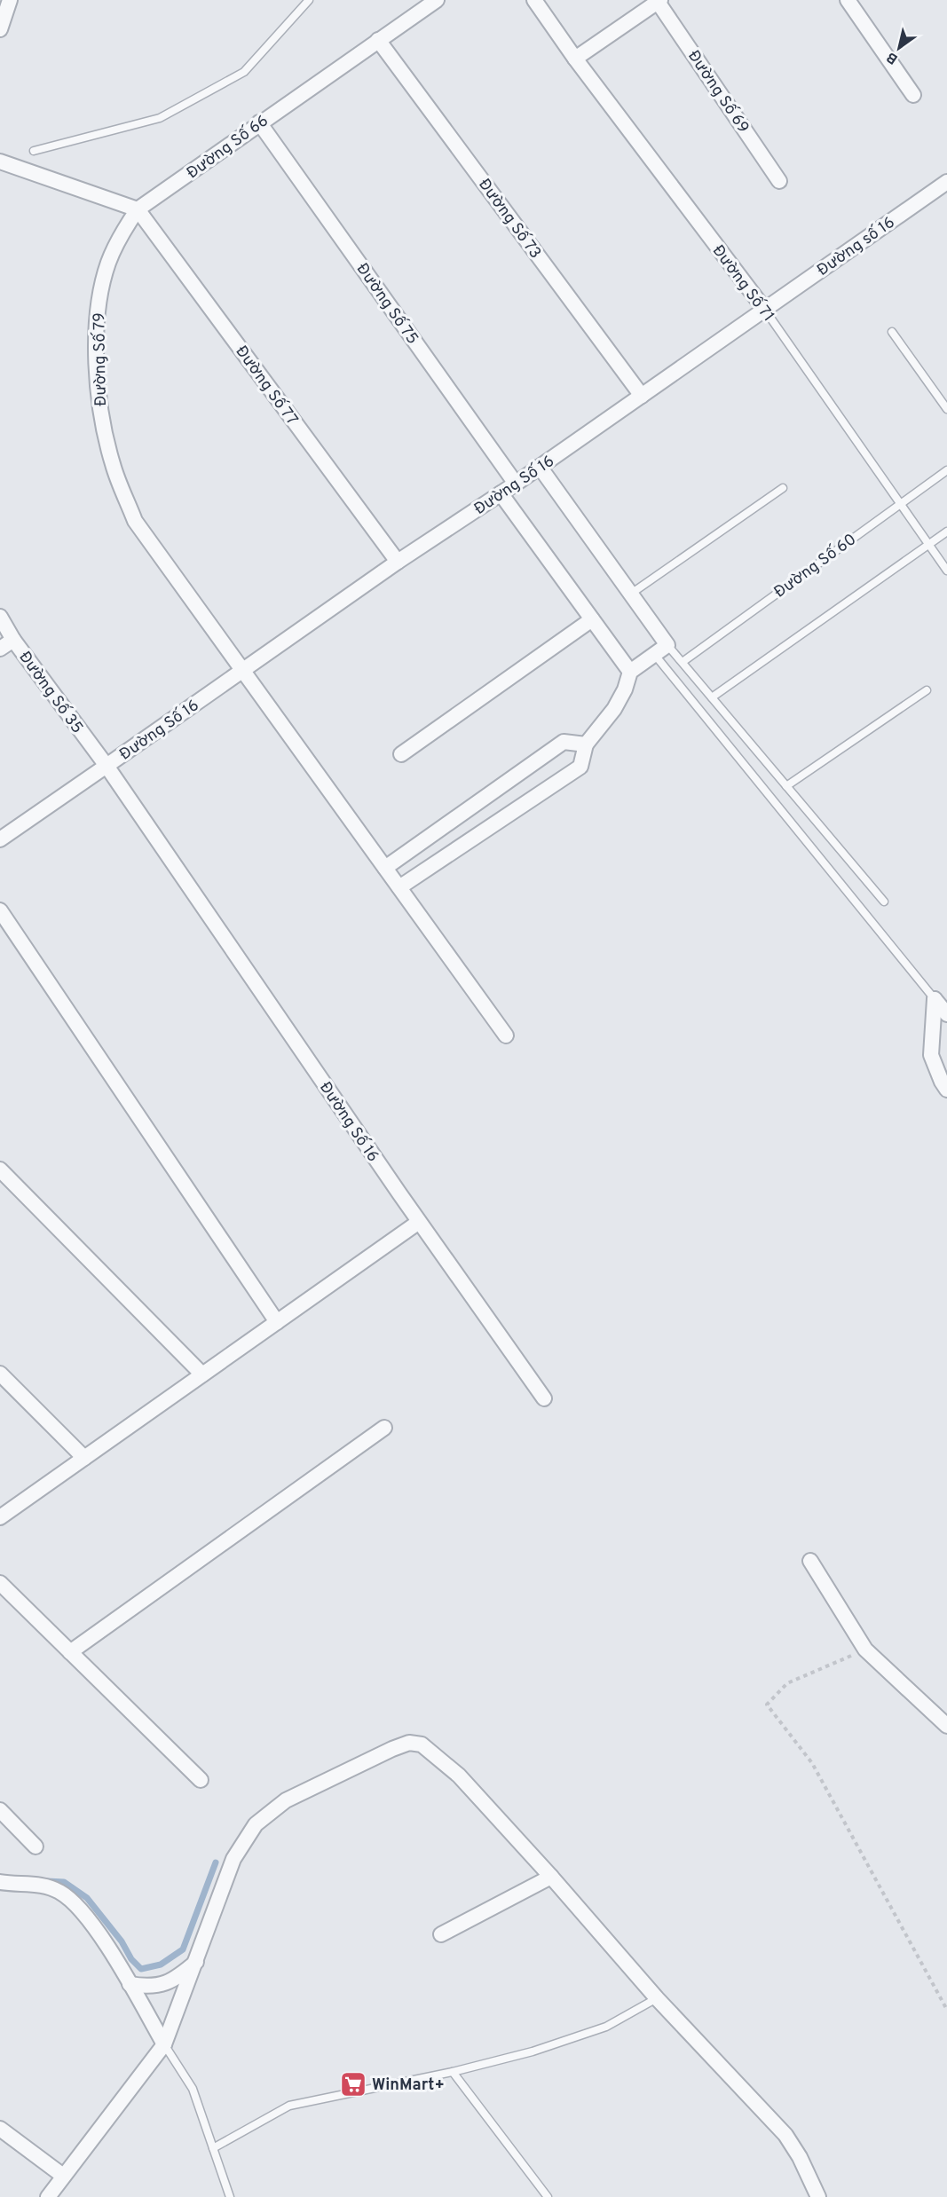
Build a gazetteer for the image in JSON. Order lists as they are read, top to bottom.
{
  "streets": {
    "street": [
      "Đường Số 69",
      "Đường Số 66",
      "Đường Số 73",
      "Đường số 16",
      "Đường Số 71",
      "Đường Số 75",
      "Đường Số 79",
      "Đường Số 77",
      "Đường Số 16",
      "Đường Số 35"
    ],
    "lane": ["Đường Số 60"]
  },
  "crossings": [
    ["Đường Số 66", "Đường Số 73"],
    ["Đường Số 66", "Đường Số 75"],
    ["Đường Số 66", "Đường Số 79"],
    ["Đường Số 66", "Đường Số 77"],
    ["Đường Số 73", "Đường Số 16"],
    ["Đường số 16", "Đường Số 71"],
    ["Đường số 16", "Đường Số 16"],
    ["Đường Số 71", "Đường Số 16"],
    ["Đường Số 71", "Đường Số 60"],
    ["Đường Số 75", "Đường Số 16"],
    ["Đường Số 79", "Đường Số 77"],
    ["Đường Số 79", "Đường Số 16"],
    ["Đường Số 77", "Đường Số 16"],
    ["Đường Số 16", "Đường Số 35"]
  ],
  "places": {
    "supermarket": ["WinMart+"]
  },
  "north": "bottom left"
}
